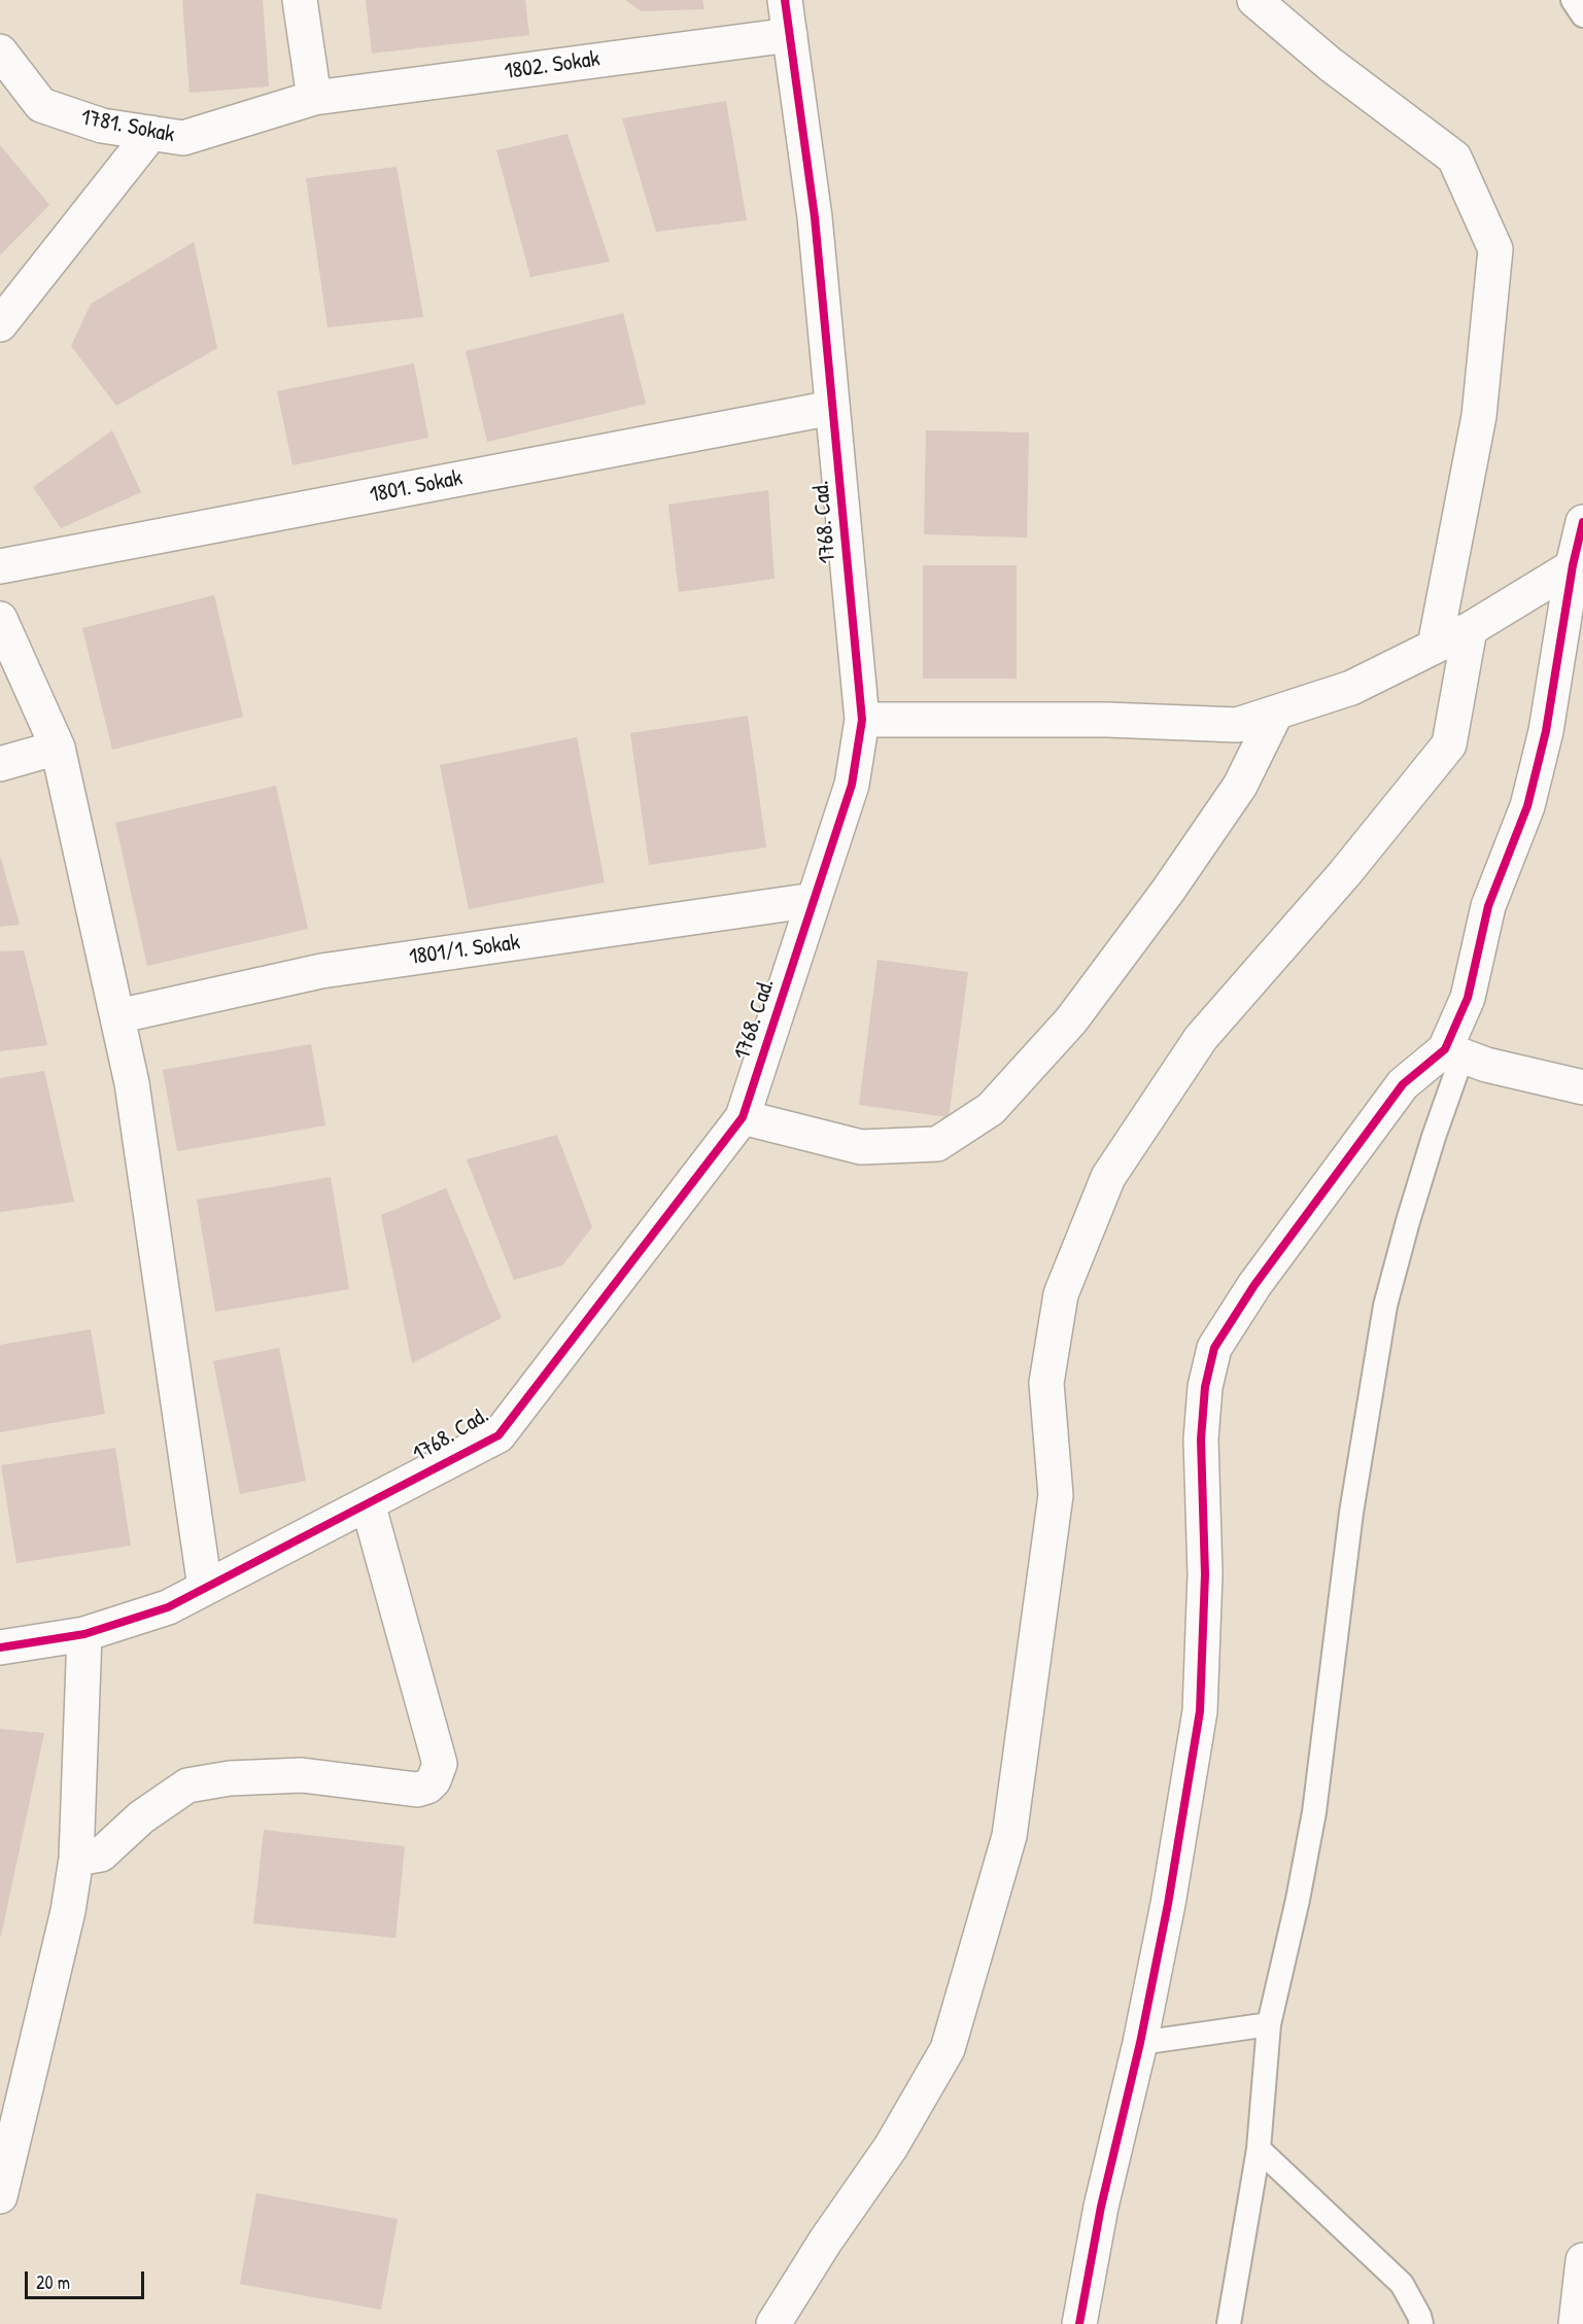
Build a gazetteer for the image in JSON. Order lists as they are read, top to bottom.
{
  "streets": {
    "street": [
      "1802. Sokak",
      "1781. Sokak",
      "1801. Sokak",
      "1768. Cad.",
      "1801/1. Sokak"
    ]
  },
  "crossings": [
    ["1802. Sokak", "1781. Sokak"],
    ["1802. Sokak", "1768. Cad."],
    ["1801. Sokak", "1768. Cad."],
    ["1768. Cad.", "1801/1. Sokak"]
  ],
  "scale_bar": "20 m"
}
